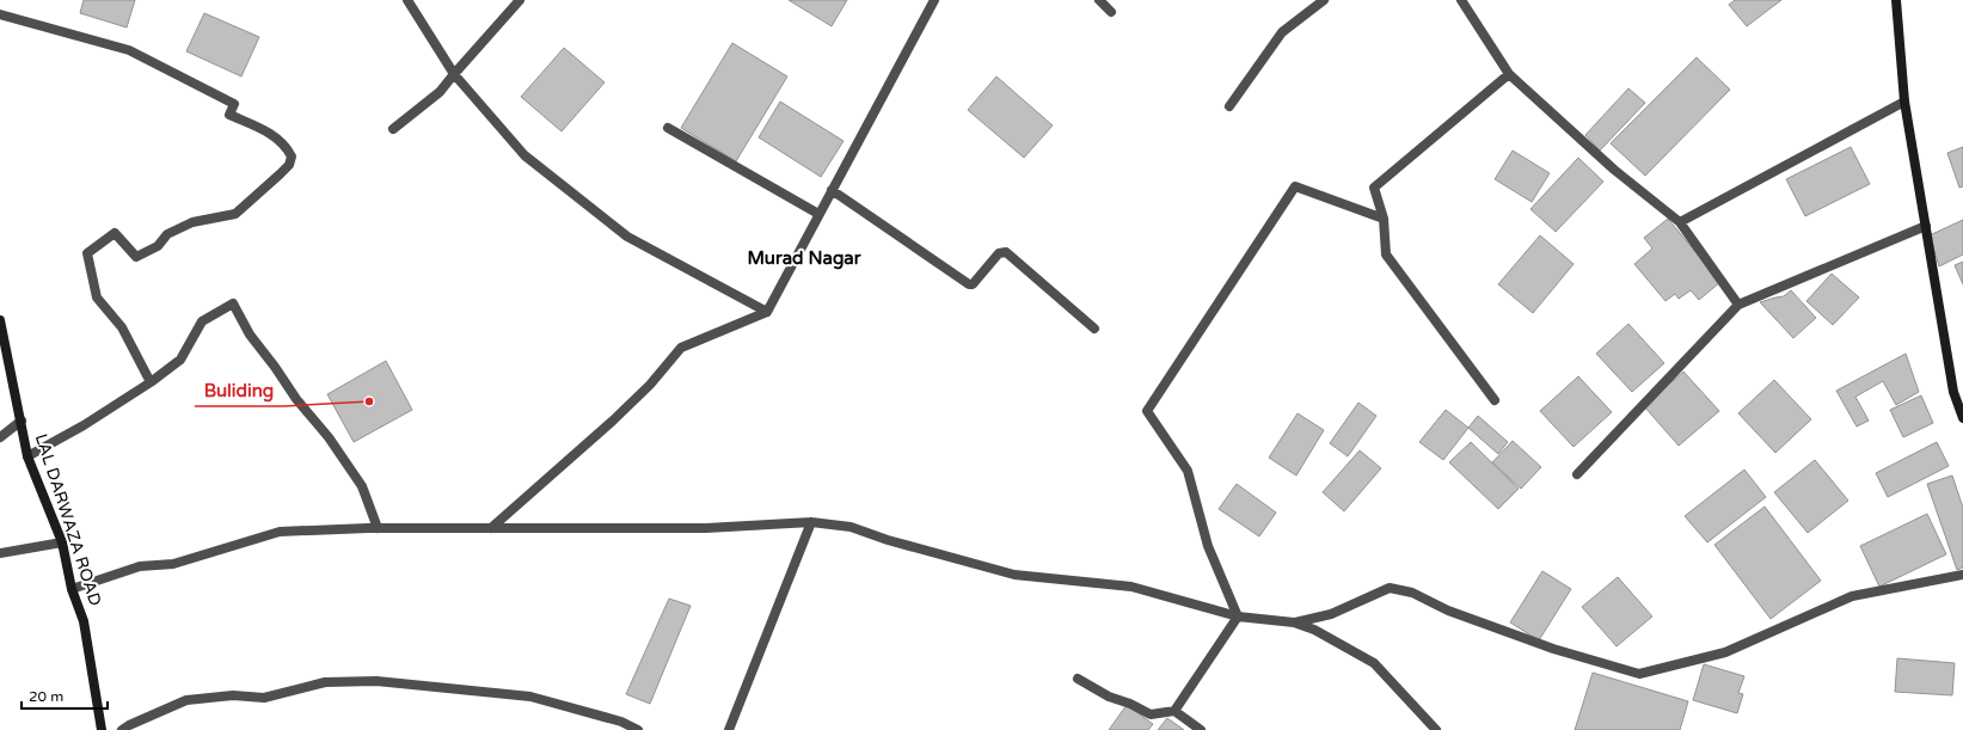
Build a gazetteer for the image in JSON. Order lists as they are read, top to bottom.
{
  "streets": {
    "main road": ["LAL DARWAZA ROAD"]
  },
  "districts": ["Murad Nagar"],
  "places": ["Buliding"],
  "scale_bar": "20 m"
}
